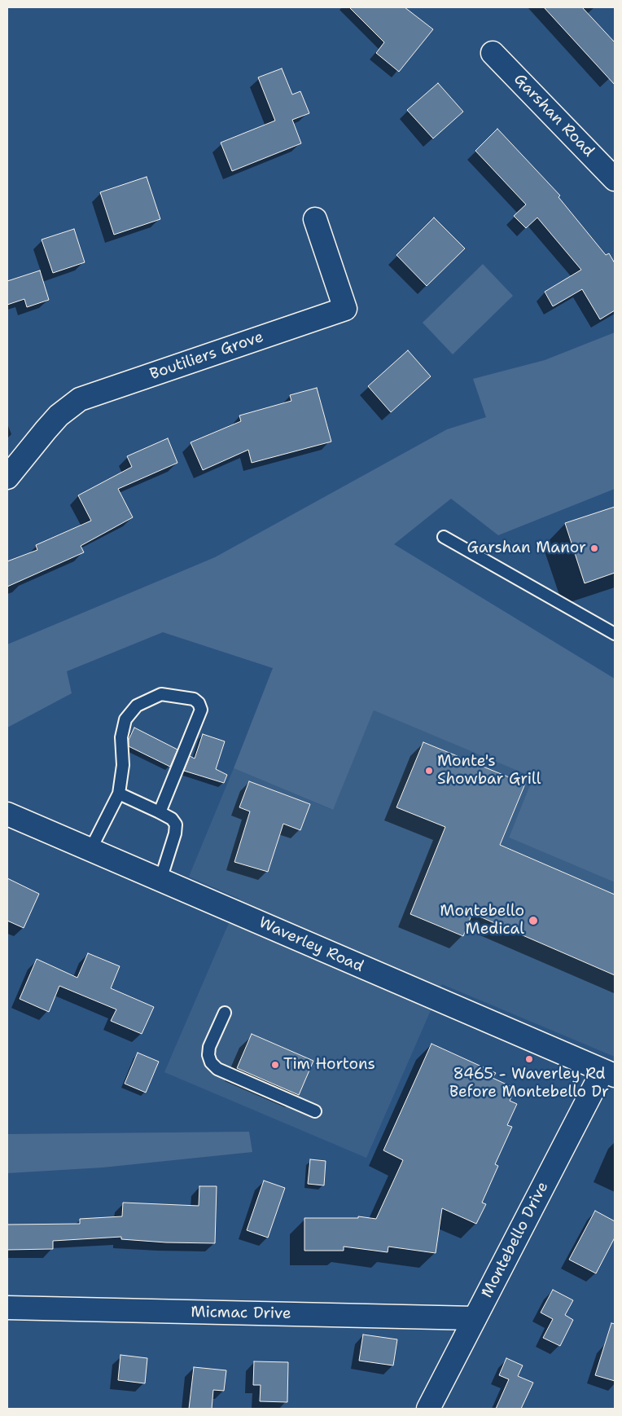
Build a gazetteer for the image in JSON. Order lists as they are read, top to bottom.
{
  "streets": {
    "street": [
      "Garshan Road",
      "Boutiliers Grove",
      "Waverley Road",
      "Montebello Drive",
      "Micmac Drive"
    ]
  },
  "crossings": [
    ["Waverley Road", "Montebello Drive"],
    ["Montebello Drive", "Micmac Drive"]
  ],
  "places": [
    "Garshan Manor",
    "Monte's Showbar Grill",
    "Montebello Medical",
    "8465 - Waverley Rd Before Montebello Dr",
    "Tim Hortons"
  ]
}
